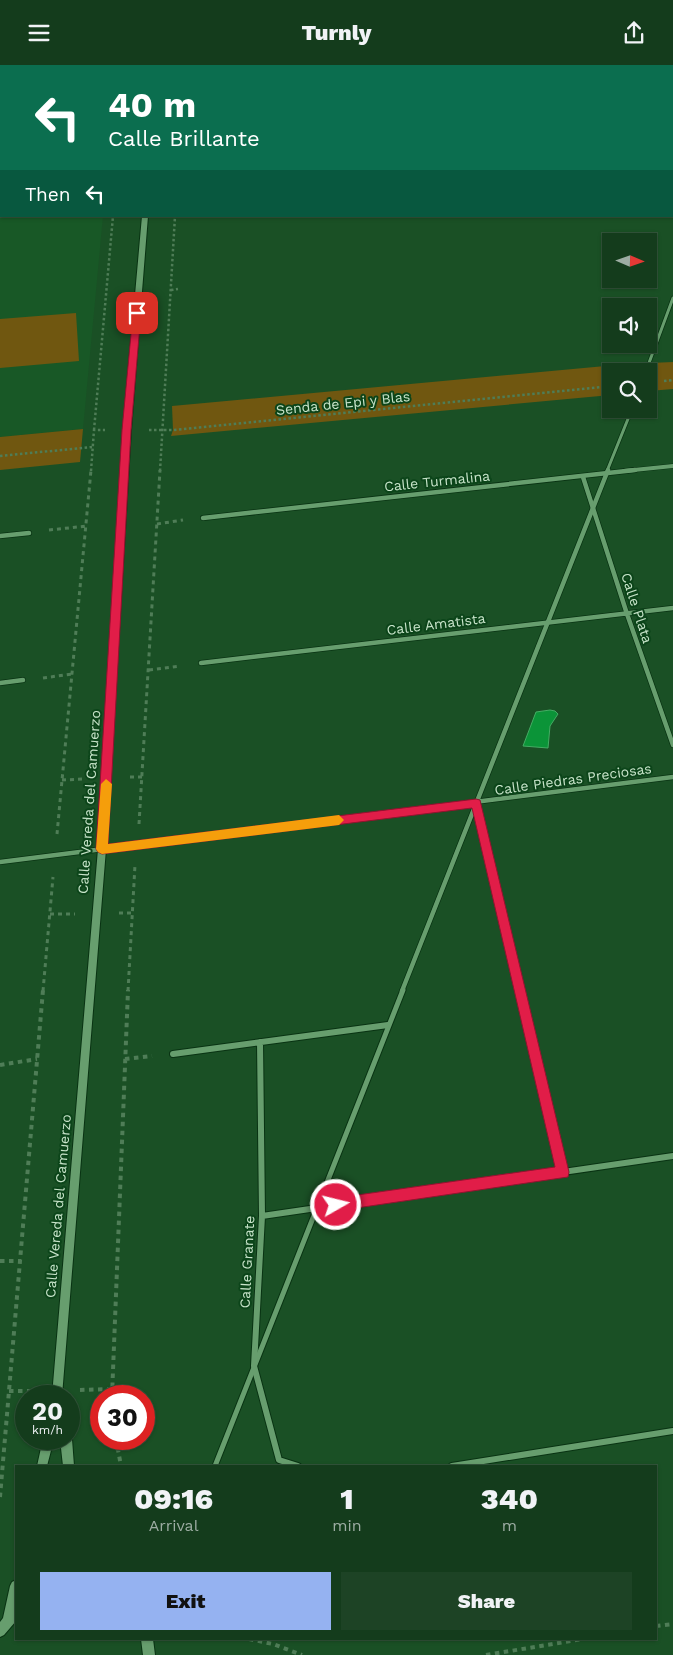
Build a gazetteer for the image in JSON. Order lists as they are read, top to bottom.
{
  "streets": {
    "street": [
      "Calle Turmalina",
      "Calle Plata",
      "Calle Amatista",
      "Calle Piedras Preciosas",
      "Calle Vereda del Camuerzo",
      "Calle Granate"
    ],
    "path": ["Senda de Epi y Blas"]
  },
  "crossings": [
    ["Senda de Epi y Blas", "Calle Vereda del Camuerzo"],
    ["Calle Turmalina", "Calle Plata"],
    ["Calle Plata", "Calle Amatista"],
    ["Calle Piedras Preciosas", "Calle Vereda del Camuerzo"]
  ],
  "north": "right",
  "page": {
    "header": "Turnly",
    "turn": ["40 m", "Calle Brillante"],
    "then": "Then",
    "speed": "20 km/h",
    "limit": "30",
    "eta": [
      "09:16",
      "Arrival",
      "1",
      "min",
      "340",
      "m"
    ],
    "buttons": ["Exit", "Share"]
  }
}
